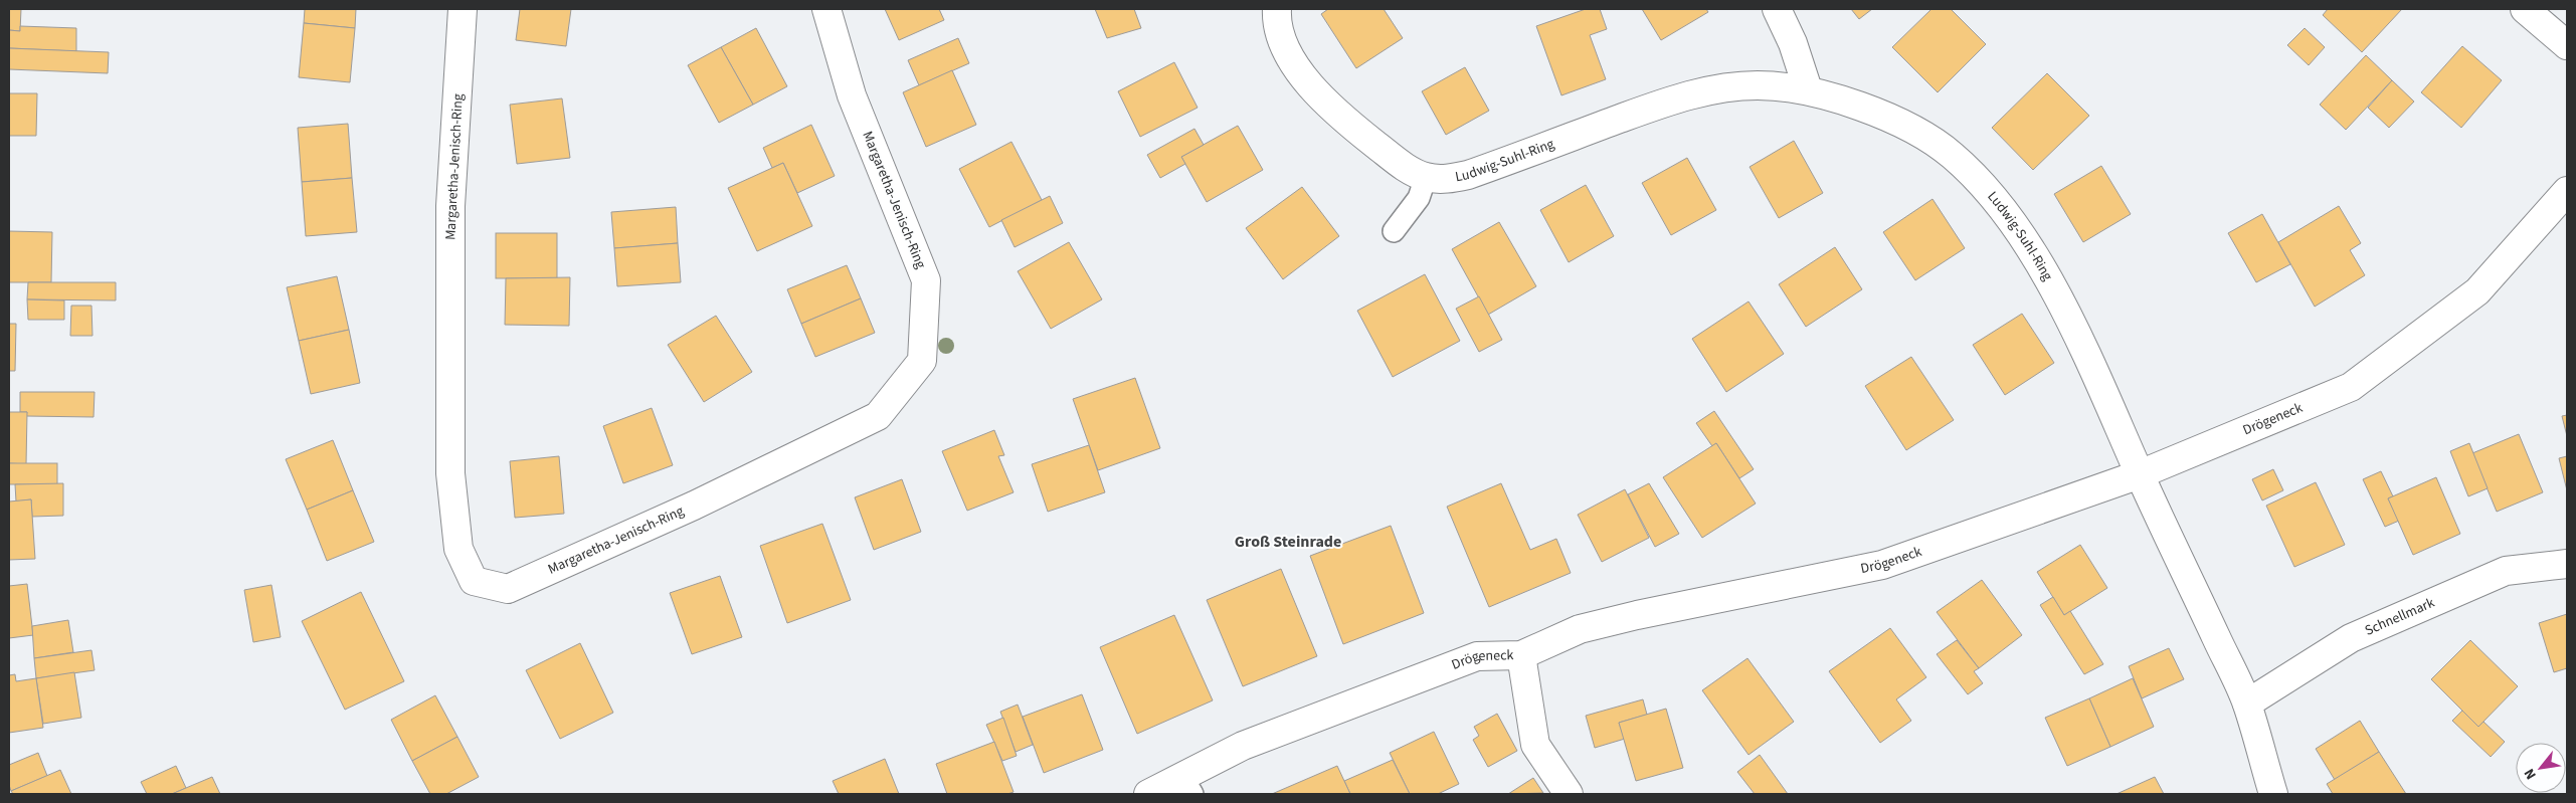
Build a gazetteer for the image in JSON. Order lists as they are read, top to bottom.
{
  "streets": {
    "street": [
      "Ludwig-Suhl-Ring",
      "Margaretha-Jenisch-Ring",
      "Drögeneck",
      "Schnellmark"
    ]
  },
  "crossings": [
    ["Ludwig-Suhl-Ring", "Drögeneck"]
  ],
  "districts": ["Groß Steinrade"],
  "north": "bottom left"
}
